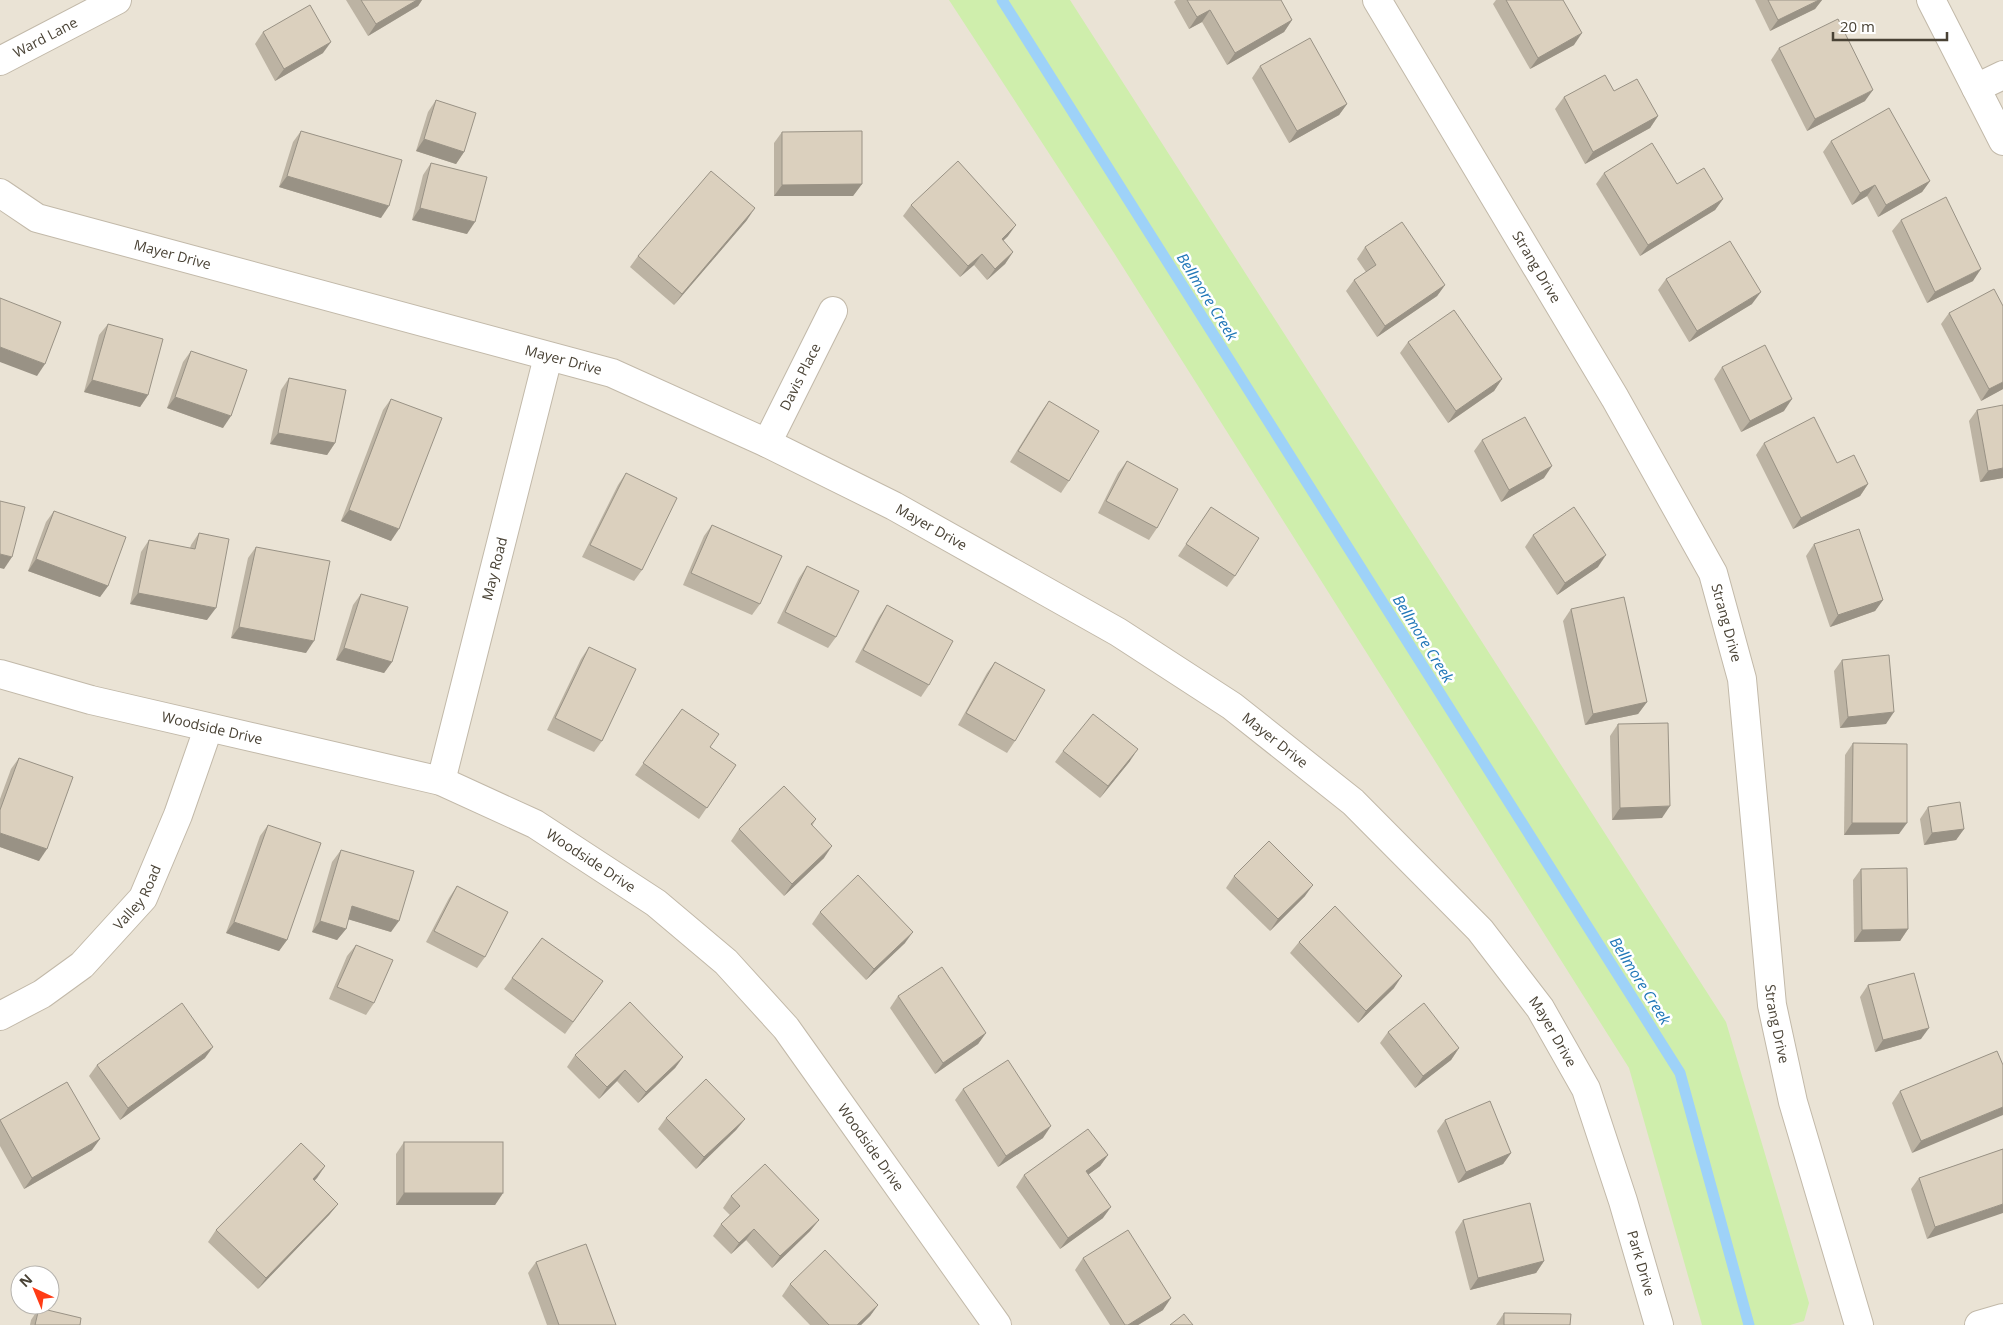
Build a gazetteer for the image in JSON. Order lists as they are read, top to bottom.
{
  "streets": {
    "street": [
      "Ward Lane",
      "Mayer Drive",
      "Strang Drive",
      "Davis Place",
      "May Road",
      "Woodside Drive",
      "Valley Road",
      "Park Drive"
    ]
  },
  "crossings": [
    ["Mayer Drive", "Davis Place"],
    ["Mayer Drive", "May Road"],
    ["Mayer Drive", "Park Drive"],
    ["May Road", "Woodside Drive"],
    ["Woodside Drive", "Valley Road"]
  ],
  "water": ["Bellmore Creek"],
  "scale_bar": "20 m",
  "north": "top left"
}
